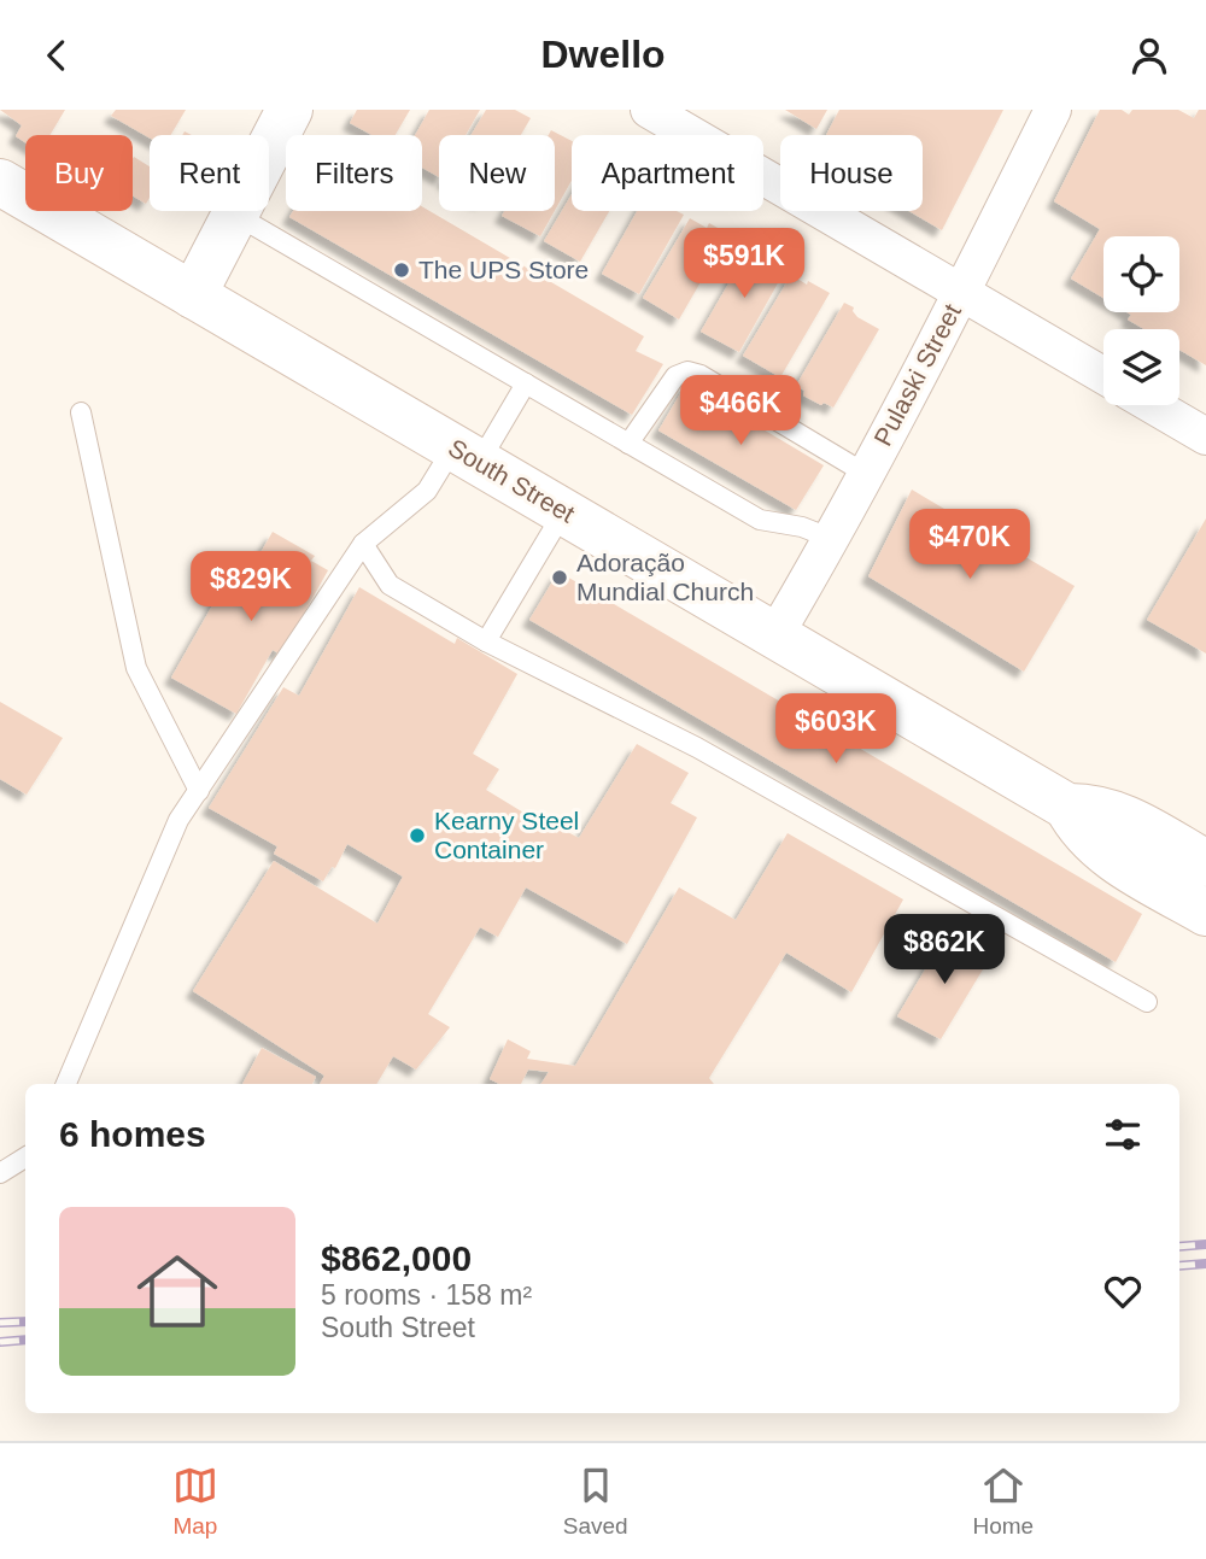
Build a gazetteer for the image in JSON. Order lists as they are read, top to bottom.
{
  "streets": {
    "main road": ["South Street"],
    "street": ["Pulaski Street"]
  },
  "crossings": [
    ["Pulaski Street", "South Street"]
  ],
  "places": ["The UPS Store", "Adoração Mundial Church", "Kearny Steel Container"],
  "page": {
    "header": "Dwello",
    "chip": [
      "Buy",
      "Rent",
      "Filters",
      "New",
      "Apartment",
      "House"
    ],
    "price": [
      "$591K",
      "$466K",
      "$470K",
      "$829K",
      "$603K",
      "$862K"
    ],
    "heading": "6 homes",
    "list": [
      {
        "name": "$862,000",
        "note": "5 rooms · 158 m² · South Street"
      }
    ],
    "tabs": ["Map", "Saved", "Home"]
  }
}
